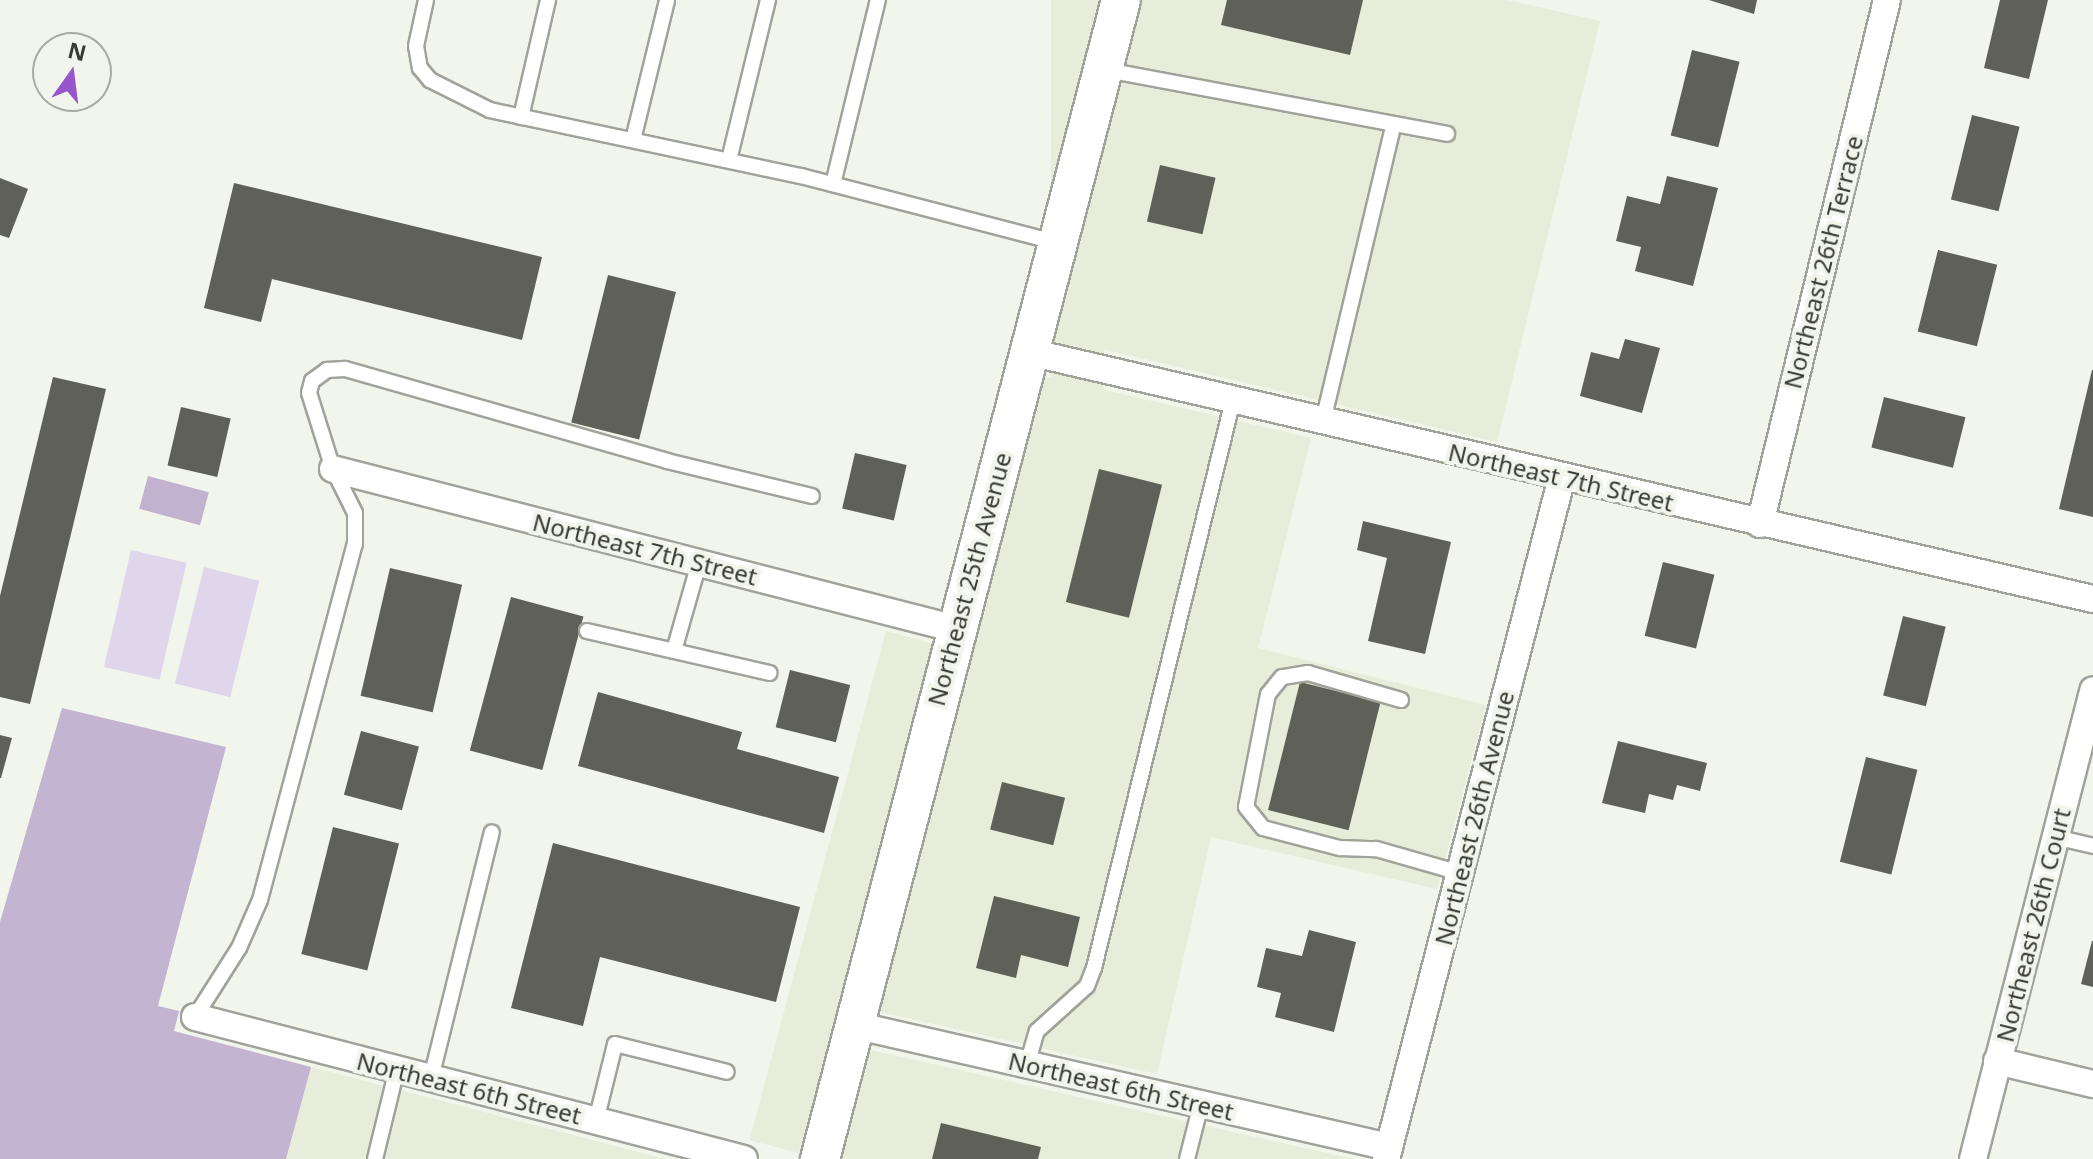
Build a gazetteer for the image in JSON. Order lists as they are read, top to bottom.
{
  "streets": {
    "main road": ["Northeast 25th Avenue"],
    "street": [
      "Northeast 26th Terrace",
      "Northeast 7th Street",
      "Northeast 26th Avenue",
      "Northeast 26th Court",
      "Northeast 6th Street"
    ]
  },
  "crossings": [
    ["Northeast 26th Terrace", "Northeast 7th Street"],
    ["Northeast 7th Street", "Northeast 25th Avenue"],
    ["Northeast 7th Street", "Northeast 26th Avenue"],
    ["Northeast 25th Avenue", "Northeast 6th Street"],
    ["Northeast 26th Avenue", "Northeast 6th Street"]
  ],
  "north": "top"
}
